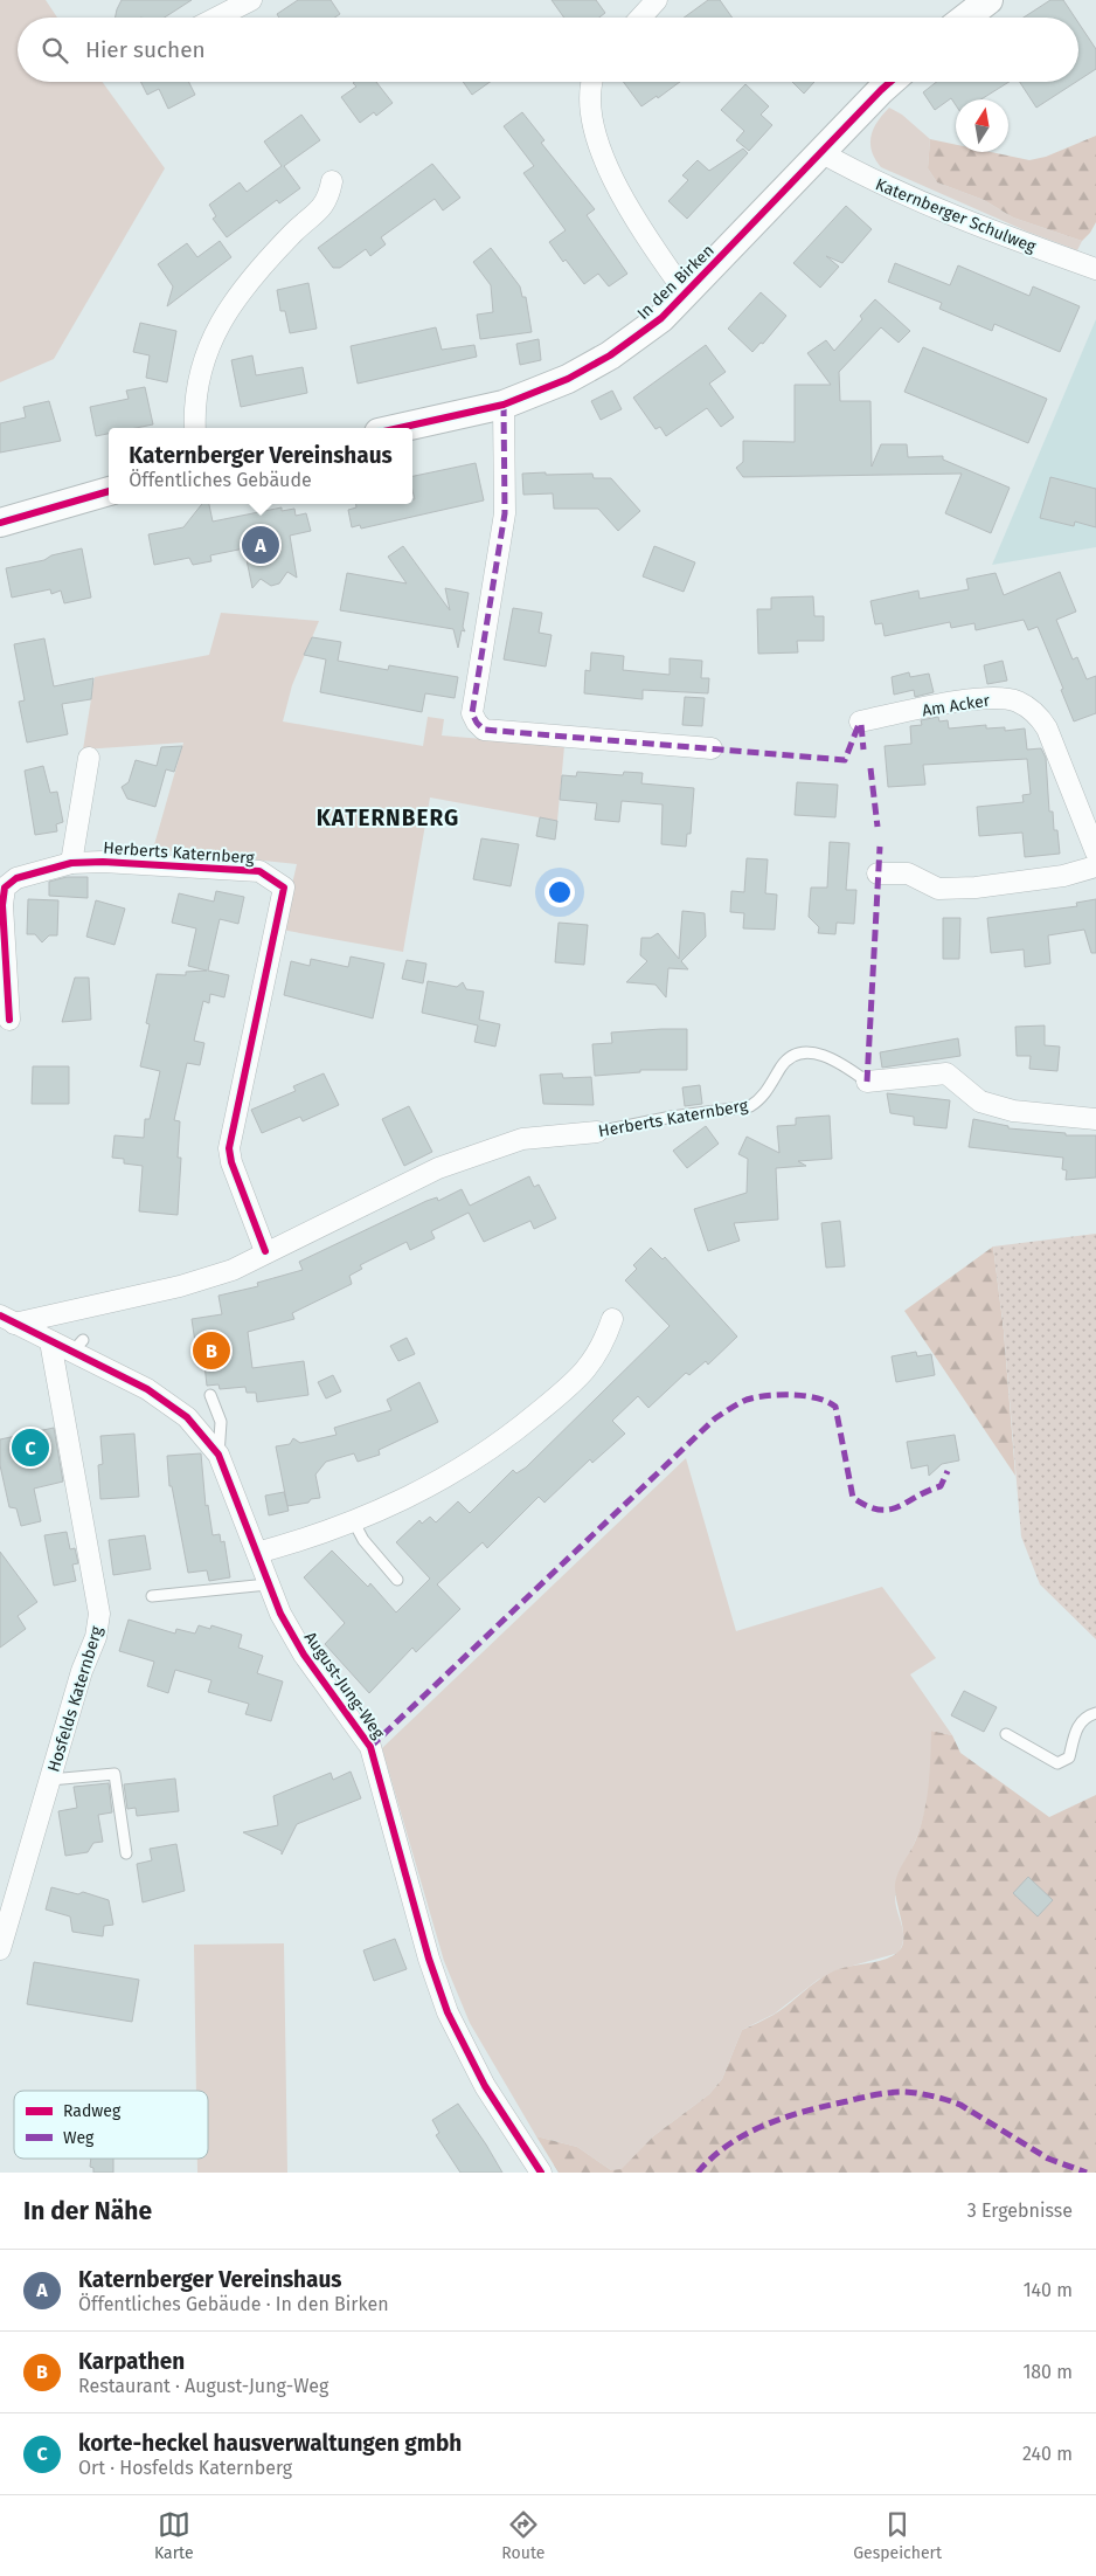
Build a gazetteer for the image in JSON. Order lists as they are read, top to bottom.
{
  "streets": {
    "street": [
      "Katernberger Schulweg",
      "In den Birken",
      "Am Acker",
      "Herberts Katernberg",
      "August-Jung-Weg",
      "Hosfelds Katernberg"
    ]
  },
  "crossings": [
    ["Katernberger Schulweg", "In den Birken"],
    ["Herberts Katernberg", "August-Jung-Weg"],
    ["August-Jung-Weg", "Hosfelds Katernberg"]
  ],
  "districts": ["KATERNBERG"],
  "legend": ["Radweg", "Weg"],
  "north": "top",
  "page": {
    "search": "Hier suchen",
    "popup": ["Katernberger Vereinshaus", "Öffentliches Gebäude"],
    "pins": ["A", "B", "C"],
    "heading": ["In der Nähe", "3 Ergebnisse"],
    "list": [
      {
        "mark": "A",
        "name": "Katernberger Vereinshaus",
        "note": "Öffentliches Gebäude · In den Birken",
        "value": "140 m"
      },
      {
        "mark": "B",
        "name": "Karpathen",
        "note": "Restaurant · August-Jung-Weg",
        "value": "180 m"
      },
      {
        "mark": "C",
        "name": "korte-heckel hausverwaltungen gmbh",
        "note": "Ort · Hosfelds Katernberg",
        "value": "240 m"
      }
    ],
    "nav": ["Karte", "Route", "Gespeichert"]
  }
}
